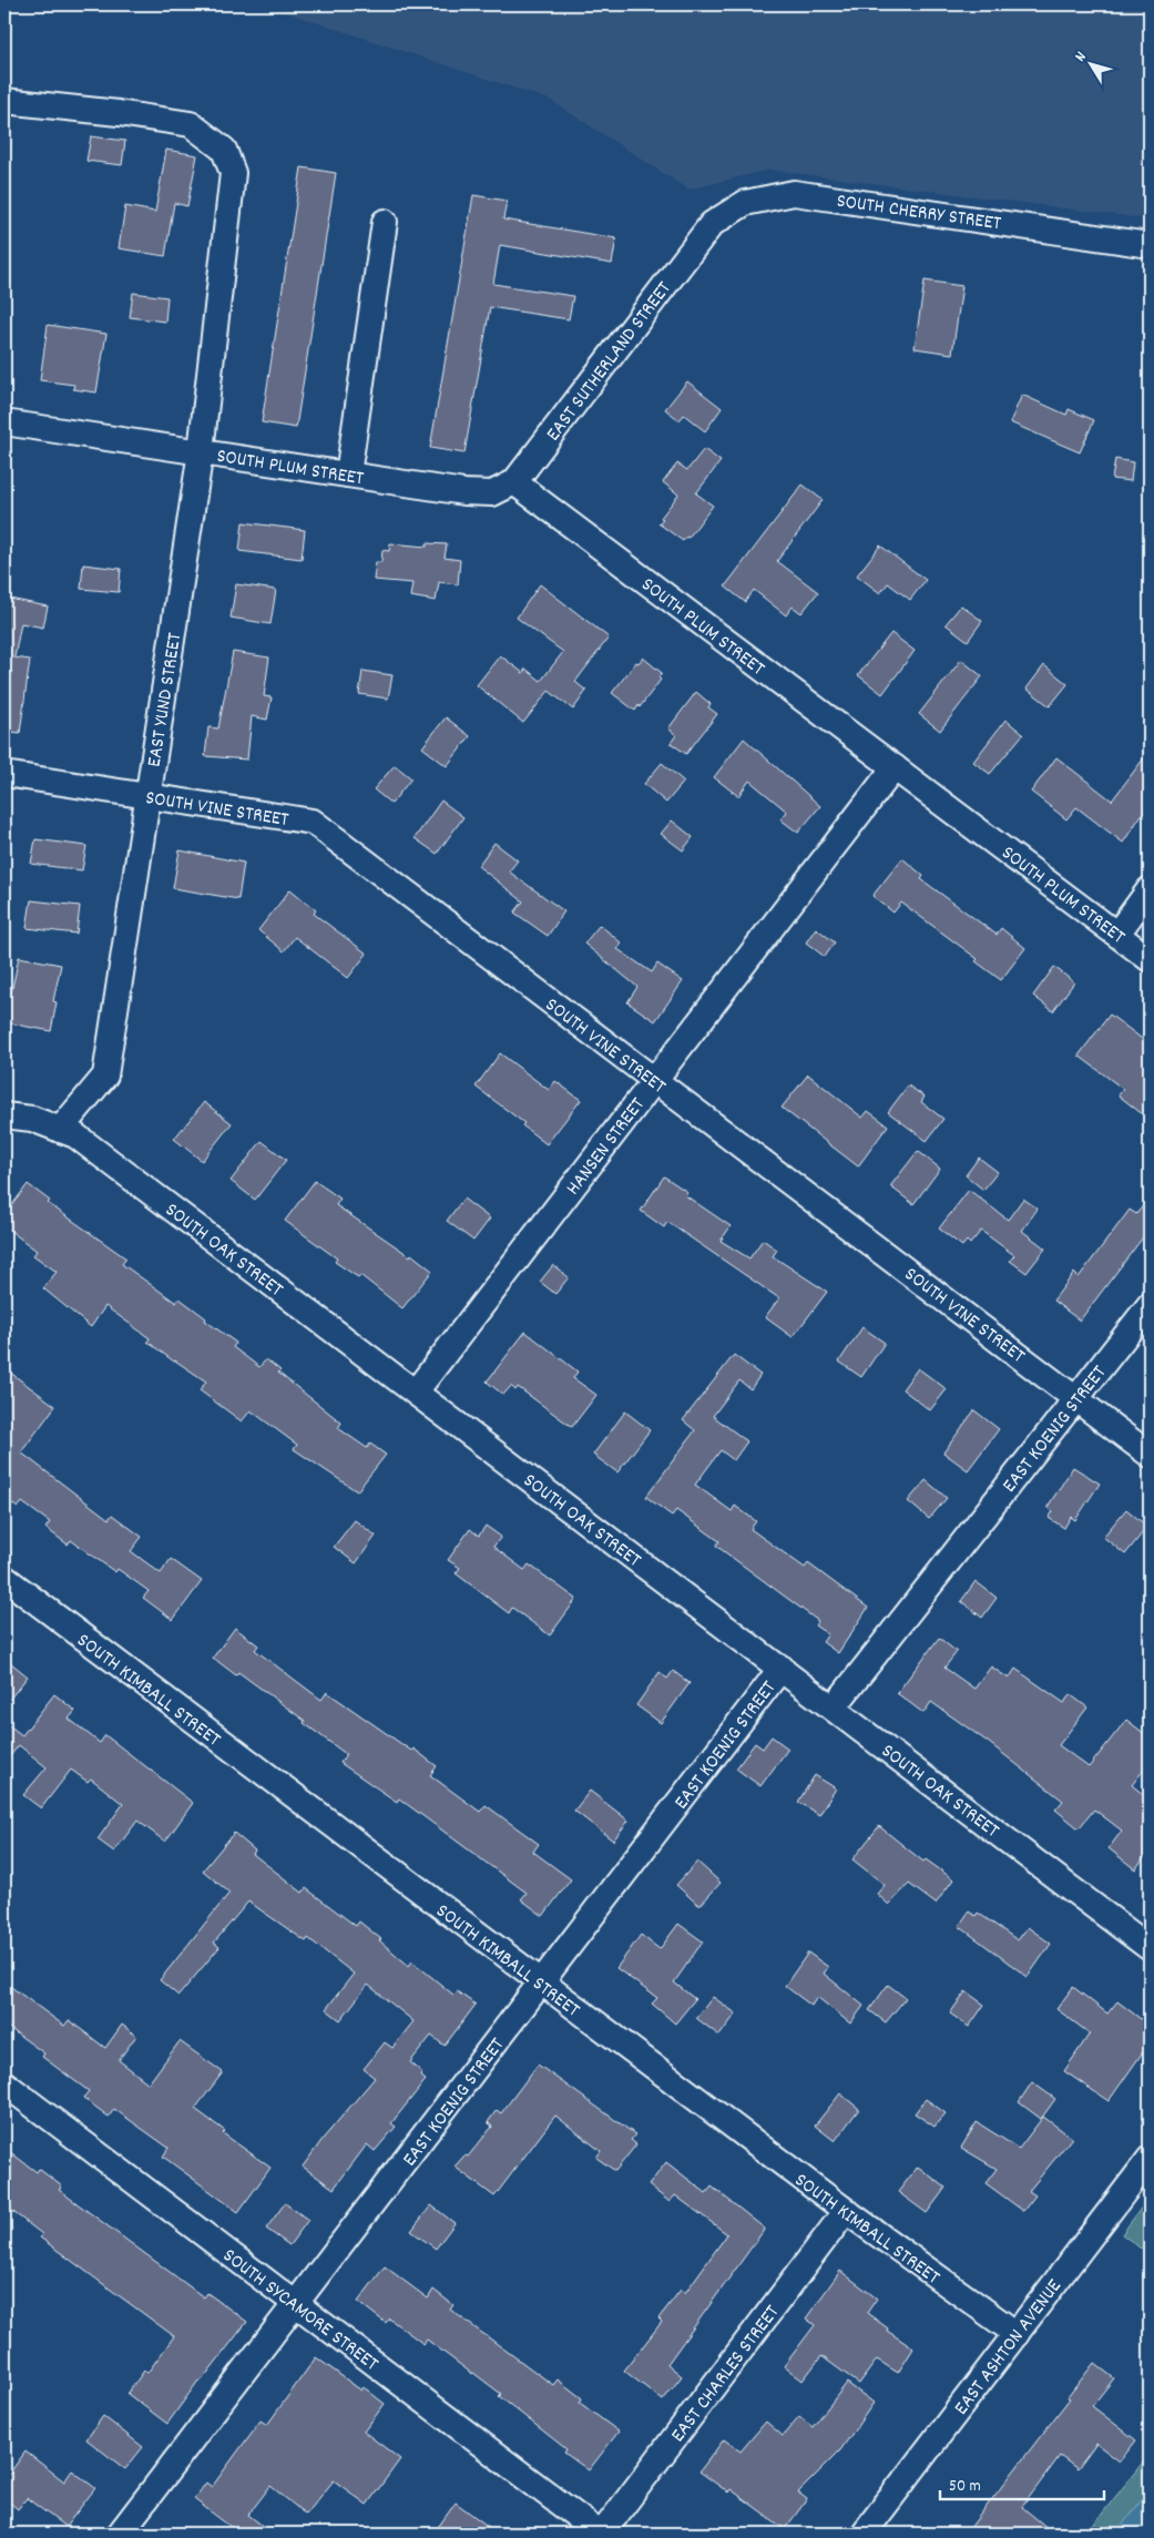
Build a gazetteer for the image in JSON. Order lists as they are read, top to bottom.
{
  "streets": {
    "street": [
      "SOUTH CHERRY STREET",
      "EAST SUTHERLAND STREET",
      "SOUTH PLUM STREET",
      "EAST YUND STREET",
      "SOUTH VINE STREET",
      "HANSEN STREET",
      "SOUTH OAK STREET",
      "EAST KOENIG STREET",
      "SOUTH KIMBALL STREET",
      "SOUTH SYCAMORE STREET",
      "EAST ASHTON AVENUE",
      "EAST CHARLES STREET"
    ]
  },
  "crossings": [
    ["SOUTH CHERRY STREET", "EAST SUTHERLAND STREET"],
    ["EAST SUTHERLAND STREET", "SOUTH PLUM STREET"],
    ["SOUTH PLUM STREET", "EAST YUND STREET"],
    ["SOUTH PLUM STREET", "HANSEN STREET"],
    ["EAST YUND STREET", "SOUTH VINE STREET"],
    ["EAST YUND STREET", "SOUTH OAK STREET"],
    ["SOUTH VINE STREET", "HANSEN STREET"],
    ["SOUTH VINE STREET", "EAST KOENIG STREET"],
    ["HANSEN STREET", "SOUTH OAK STREET"],
    ["SOUTH OAK STREET", "EAST KOENIG STREET"],
    ["EAST KOENIG STREET", "SOUTH KIMBALL STREET"],
    ["EAST KOENIG STREET", "SOUTH SYCAMORE STREET"],
    ["SOUTH KIMBALL STREET", "EAST ASHTON AVENUE"],
    ["SOUTH KIMBALL STREET", "EAST CHARLES STREET"],
    ["SOUTH SYCAMORE STREET", "EAST CHARLES STREET"]
  ],
  "scale_bar": "50 m",
  "north": "top left"
}
